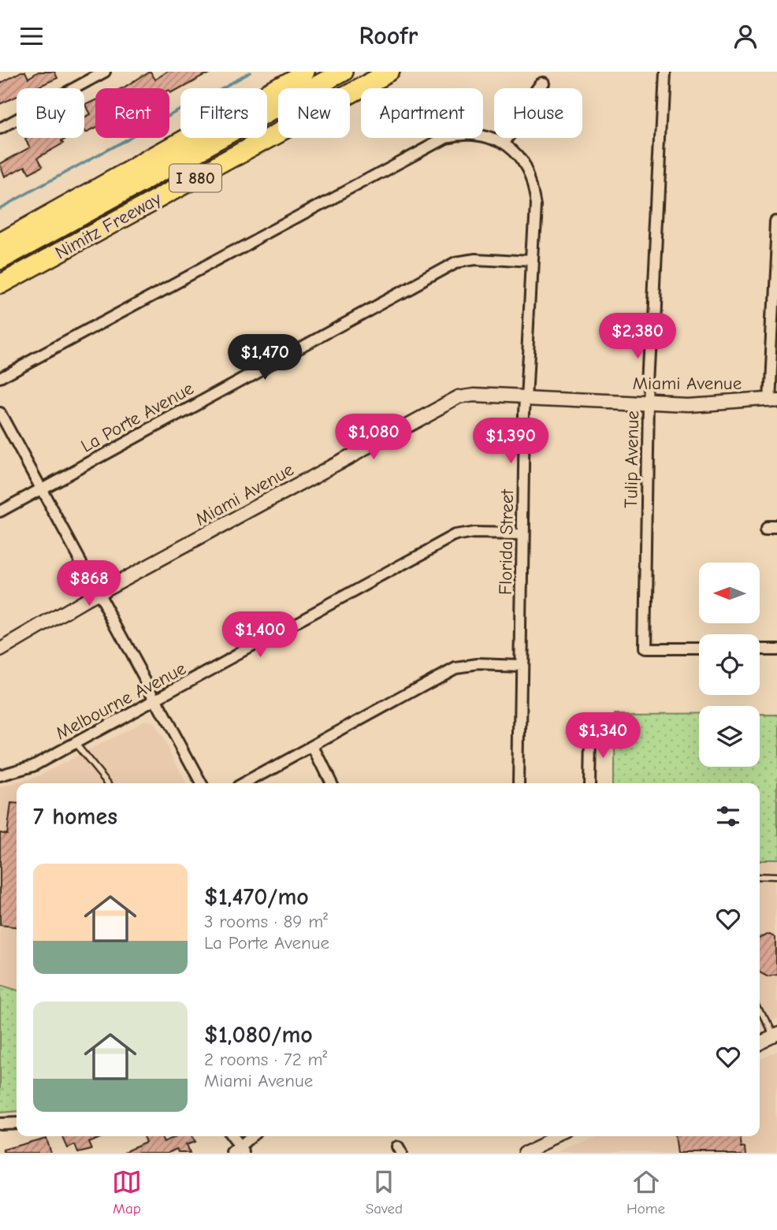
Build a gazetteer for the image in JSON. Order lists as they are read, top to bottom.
{
  "streets": {
    "highway": ["I 880", "Nimitz Freeway"],
    "street": [
      "Miami Avenue",
      "La Porte Avenue",
      "Tulip Avenue",
      "Florida Street",
      "Melbourne Avenue"
    ]
  },
  "crossings": [
    ["Miami Avenue", "Tulip Avenue"],
    ["Miami Avenue", "Florida Street"],
    ["La Porte Avenue", "Florida Street"],
    ["Florida Street", "Melbourne Avenue"]
  ],
  "north": "left",
  "page": {
    "header": "Roofr",
    "chip": [
      "Buy",
      "Rent",
      "Filters",
      "New",
      "Apartment",
      "House"
    ],
    "price": [
      "$2,380",
      "$1,470",
      "$1,080",
      "$1,390",
      "$868",
      "$1,400",
      "$1,340"
    ],
    "heading": "7 homes",
    "list": [
      {
        "name": "$1,470/mo",
        "note": "3 rooms · 89 m² · La Porte Avenue"
      },
      {
        "name": "$1,080/mo",
        "note": "2 rooms · 72 m² · Miami Avenue"
      }
    ],
    "tabs": ["Map", "Saved", "Home"]
  }
}
